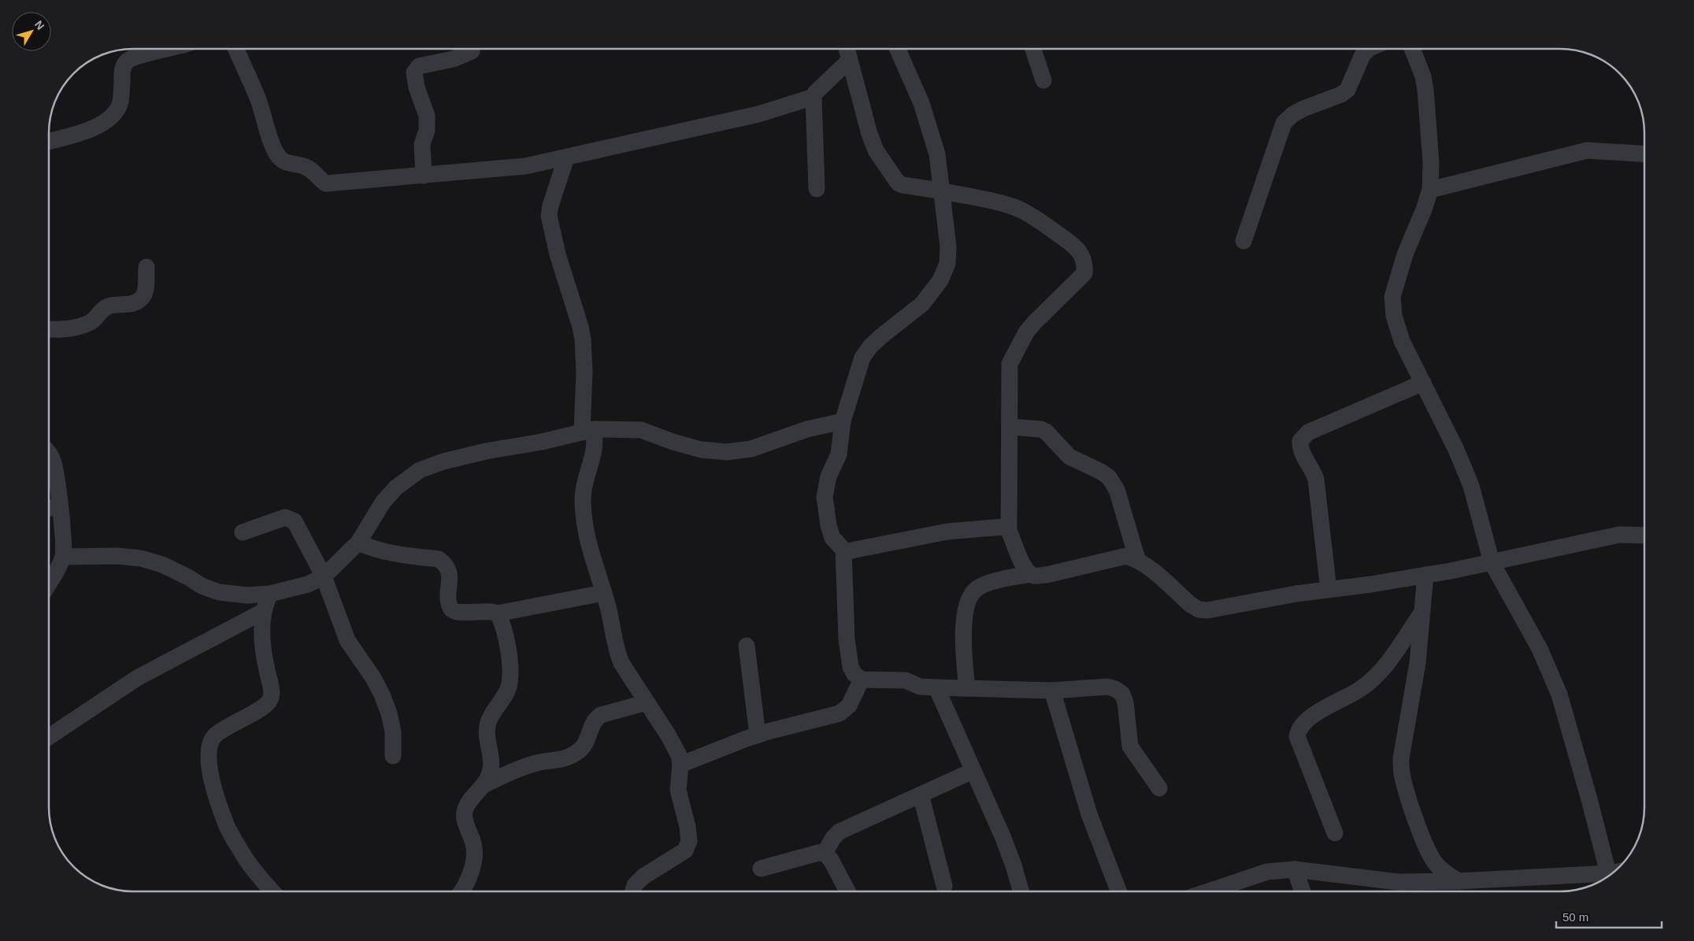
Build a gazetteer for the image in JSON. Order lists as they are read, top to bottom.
{
  "scale_bar": "50 m",
  "north": "top right"
}
